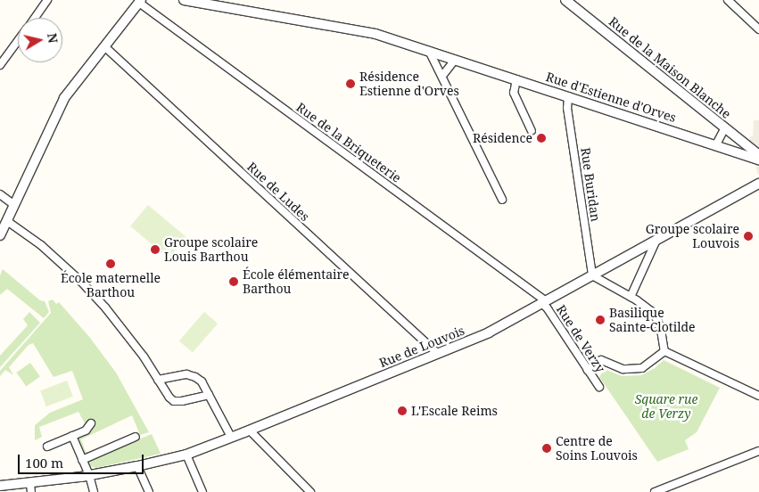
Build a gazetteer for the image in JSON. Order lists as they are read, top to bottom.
{
  "streets": {
    "street": [
      "Rue de la Maison Blanche",
      "Rue d'Estienne d'Orves",
      "Rue de la Briqueterie",
      "Rue Buridan",
      "Rue de Ludes",
      "Rue de Verzy",
      "Rue de Louvois"
    ]
  },
  "crossings": [
    ["Rue d'Estienne d'Orves", "Rue Buridan"],
    ["Rue de la Briqueterie", "Rue de Verzy"],
    ["Rue de la Briqueterie", "Rue de Louvois"],
    ["Rue Buridan", "Rue de Louvois"],
    ["Rue de Ludes", "Rue de Louvois"],
    ["Rue de Verzy", "Rue de Louvois"]
  ],
  "parks": ["Square rue de Verzy"],
  "places": [
    "Résidence Estienne d'Orves",
    "Résidence",
    "Groupe scolaire Louvois",
    "Groupe scolaire Louis Barthou",
    "École maternelle Barthou",
    "École élémentaire Barthou",
    "Basilique Sainte-Clotilde",
    "L'Escale Reims",
    "Centre de Soins Louvois"
  ],
  "scale_bar": "100 m",
  "north": "right"
}
